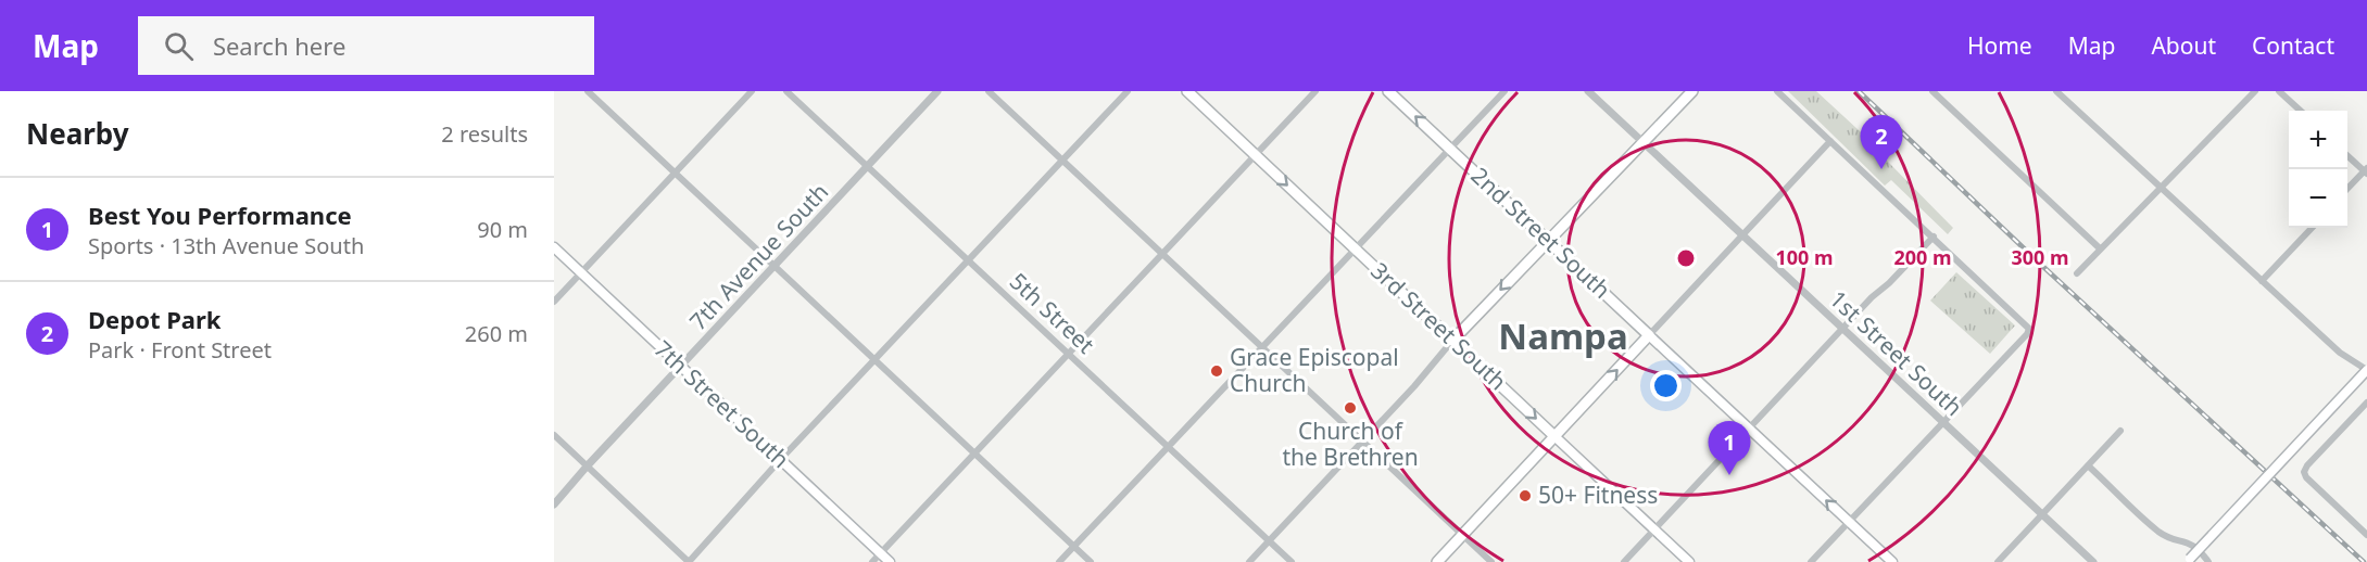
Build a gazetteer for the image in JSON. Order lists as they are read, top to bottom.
{
  "streets": {
    "main road": ["2nd Street South", "3rd Street South", "7th Street South"],
    "street": ["7th Avenue South", "5th Street", "1st Street South"]
  },
  "crossings": [
    ["7th Avenue South", "5th Street"],
    ["7th Avenue South", "7th Street South"]
  ],
  "one_way": ["3rd Street South"],
  "districts": ["Nampa"],
  "places": ["Grace Episcopal Church", "Church of the Brethren", "50+ Fitness"],
  "page": {
    "header": "Map",
    "search": "Search here",
    "nav": [
      "Home",
      "Map",
      "About",
      "Contact"
    ],
    "heading": ["Nearby", "2 results"],
    "map_buttons": ["+", "−"],
    "pins": ["2", "1"],
    "list": [
      {
        "mark": "1",
        "name": "Best You Performance",
        "note": "Sports · 13th Avenue South",
        "value": "90 m"
      },
      {
        "mark": "2",
        "name": "Depot Park",
        "note": "Park · Front Street",
        "value": "260 m"
      }
    ]
  },
  "rings": ["100 m", "200 m", "300 m"]
}
